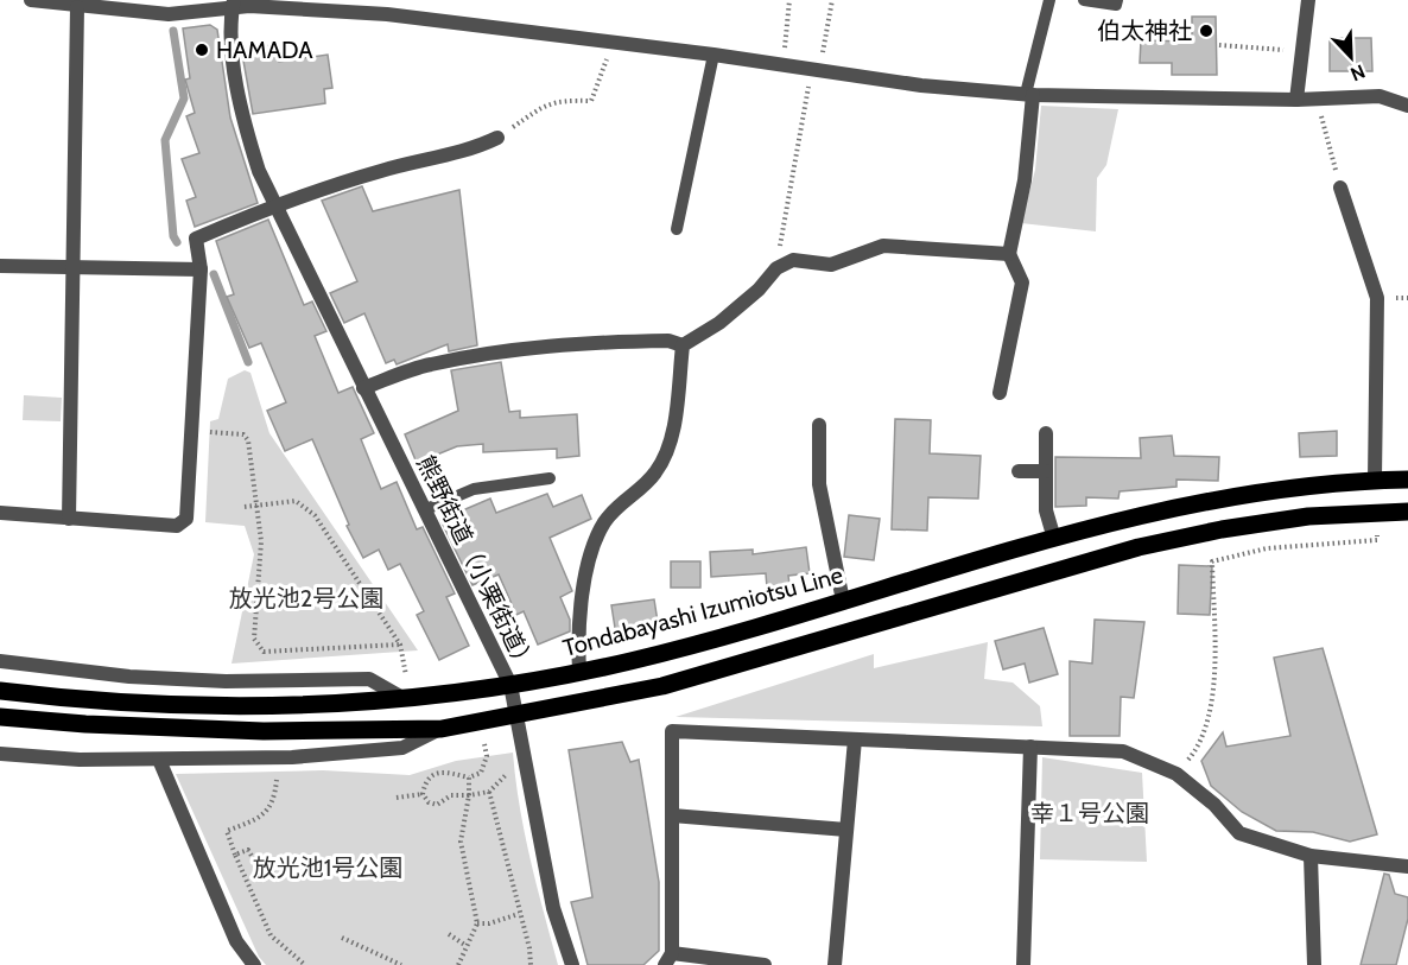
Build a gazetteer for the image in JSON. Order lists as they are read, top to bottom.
{
  "streets": {
    "main road": ["Tondabayashi Izumiotsu Line"],
    "street": ["熊野街道（小栗街道）"]
  },
  "crossings": [
    ["熊野街道（小栗街道）", "Tondabayashi Izumiotsu Line"]
  ],
  "parks": ["放光池2号公園", "幸１号公園", "放光池1号公園"],
  "places": ["伯太神社", "HAMADA"],
  "north": "bottom right"
}
